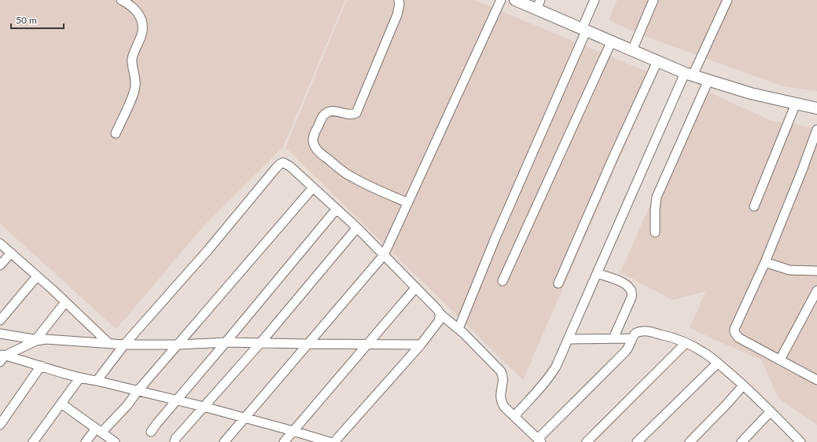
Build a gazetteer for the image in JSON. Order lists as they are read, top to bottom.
{
  "scale_bar": "50 m"
}
